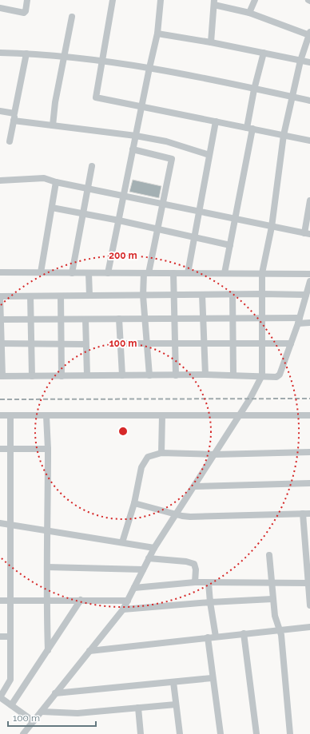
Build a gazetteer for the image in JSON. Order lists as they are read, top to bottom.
{
  "scale_bar": "100 m",
  "rings": ["200 m", "100 m"]
}
